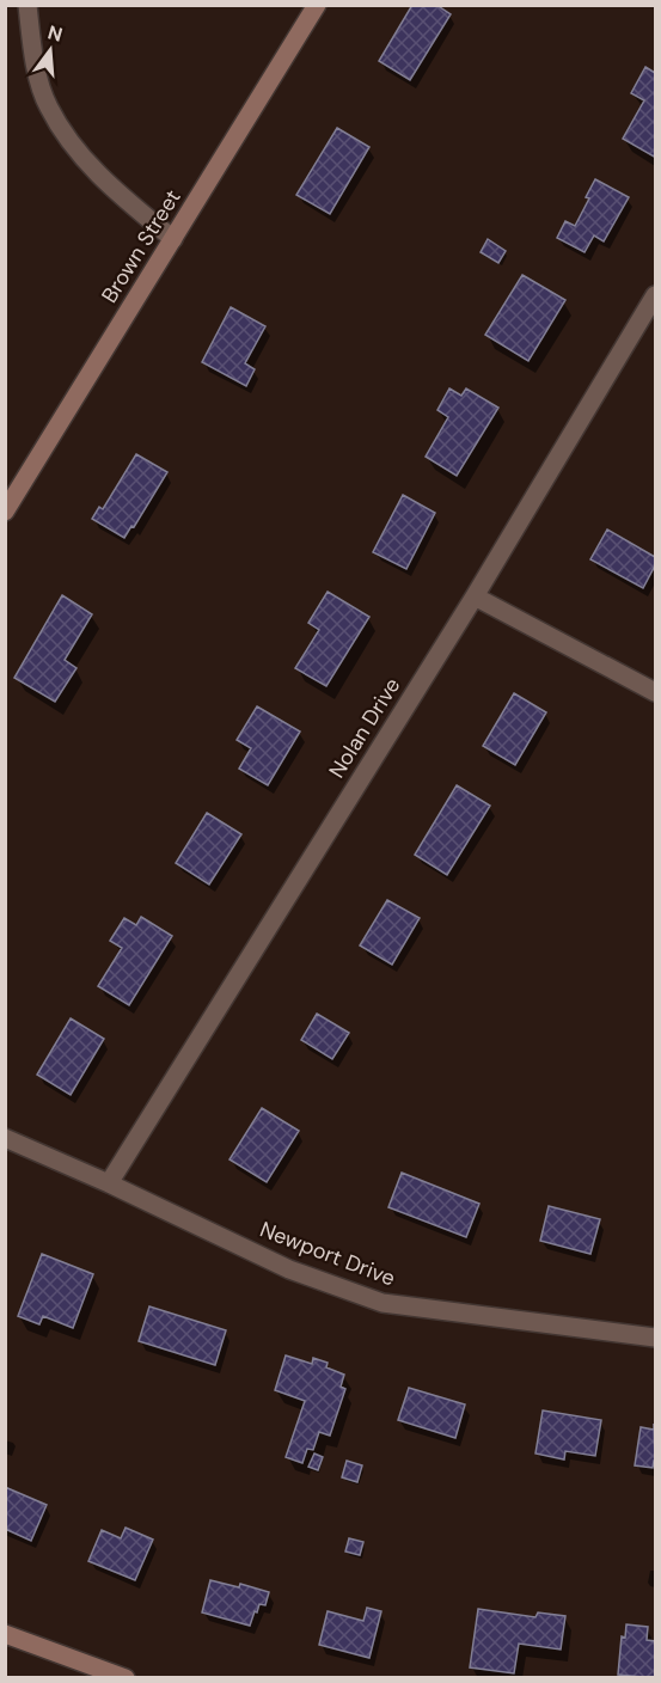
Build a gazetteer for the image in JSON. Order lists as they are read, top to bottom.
{
  "streets": {
    "street": ["Brown Street", "Nolan Drive", "Newport Drive"]
  },
  "crossings": [
    ["Nolan Drive", "Newport Drive"]
  ],
  "north": "top"
}
